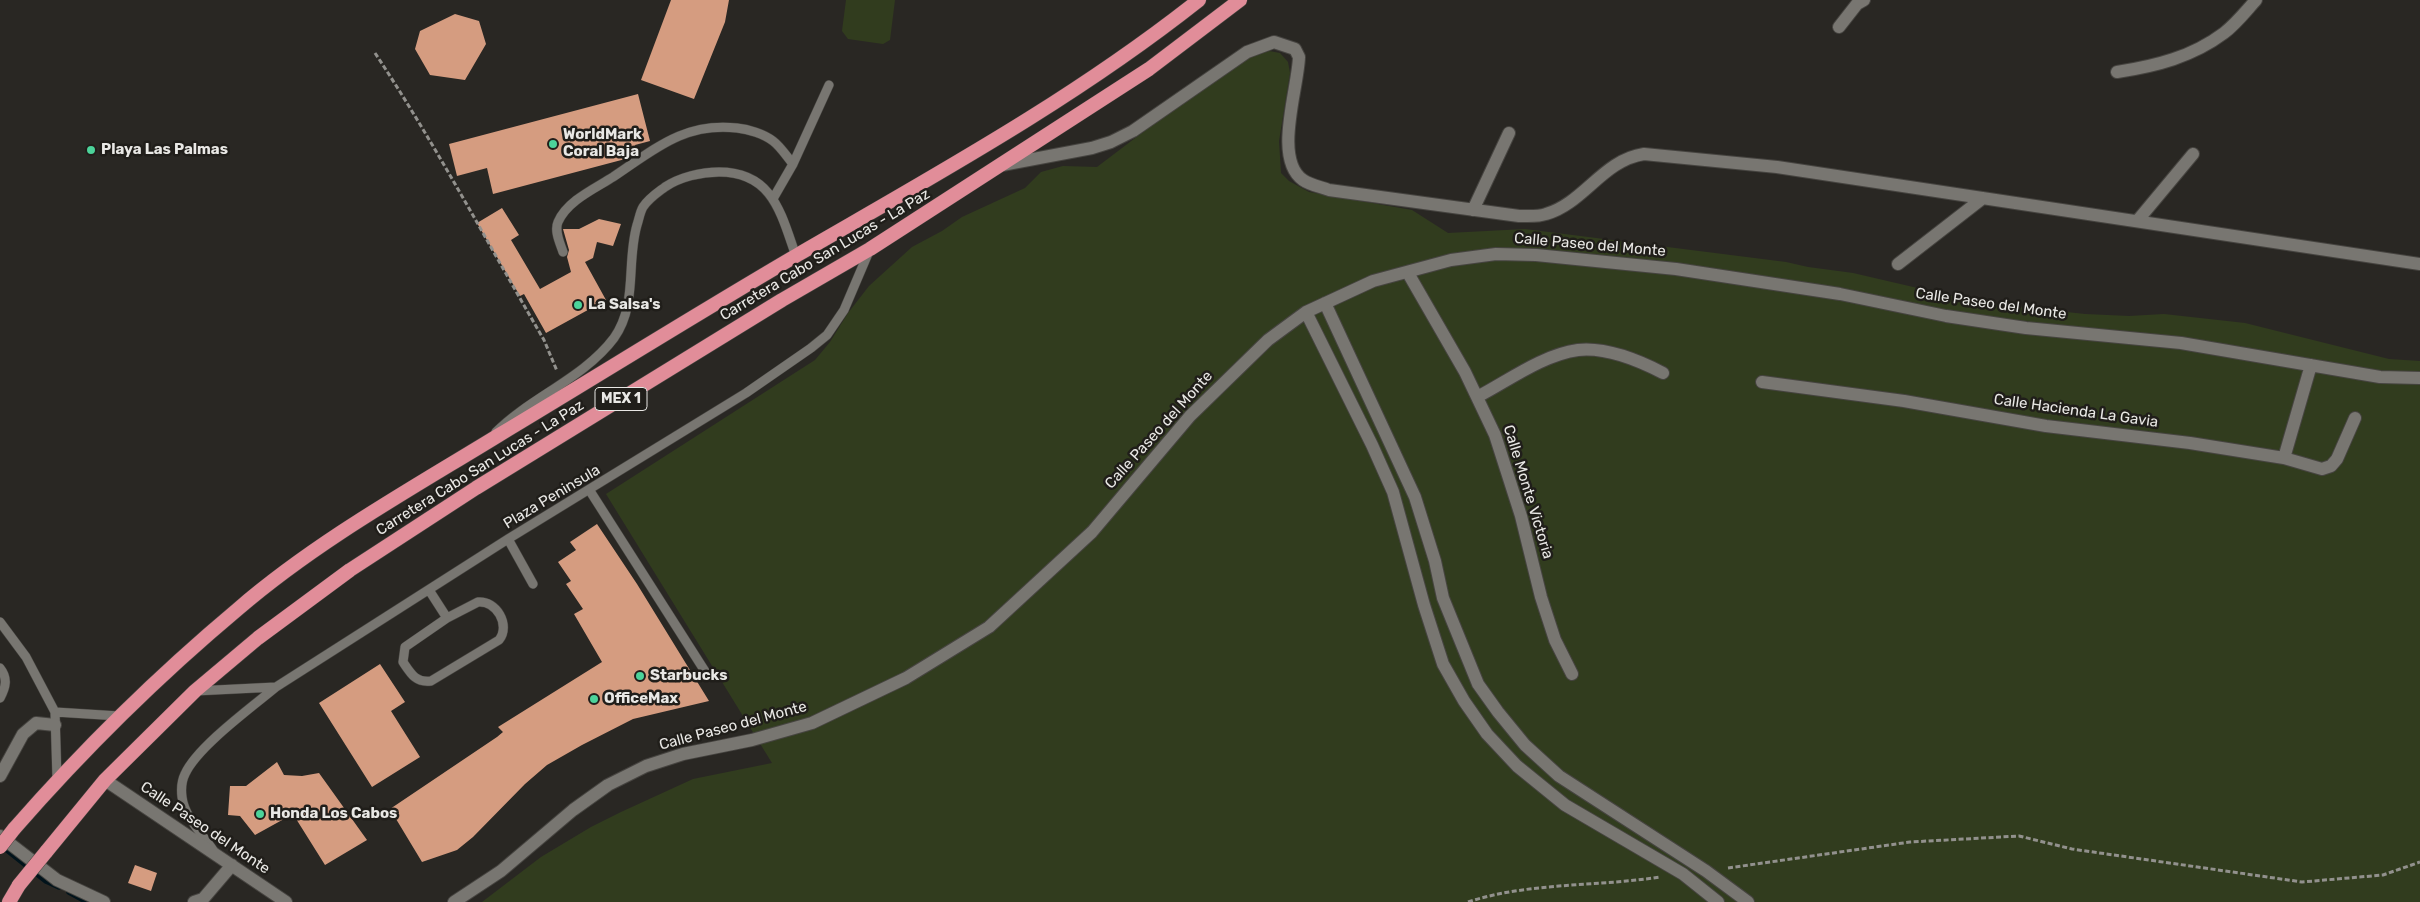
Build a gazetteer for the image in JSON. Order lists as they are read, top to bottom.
{
  "streets": {
    "highway": ["Carretera Cabo San Lucas - La Paz", "MEX 1"],
    "street": ["Calle Paseo del Monte", "Calle Hacienda La Gavia", "Calle Monte Victoria"],
    "lane": ["Plaza Peninsula"]
  },
  "crossings": [
    ["Calle Paseo del Monte", "Carretera Cabo San Lucas - La Paz"],
    ["Calle Paseo del Monte", "Calle Monte Victoria"],
    ["Carretera Cabo San Lucas - La Paz", "Plaza Peninsula"]
  ],
  "places": [
    "WorldMark Coral Baja",
    "Playa Las Palmas",
    "La Salsa's",
    "Starbucks",
    "OfficeMax",
    "Honda Los Cabos"
  ]
}
